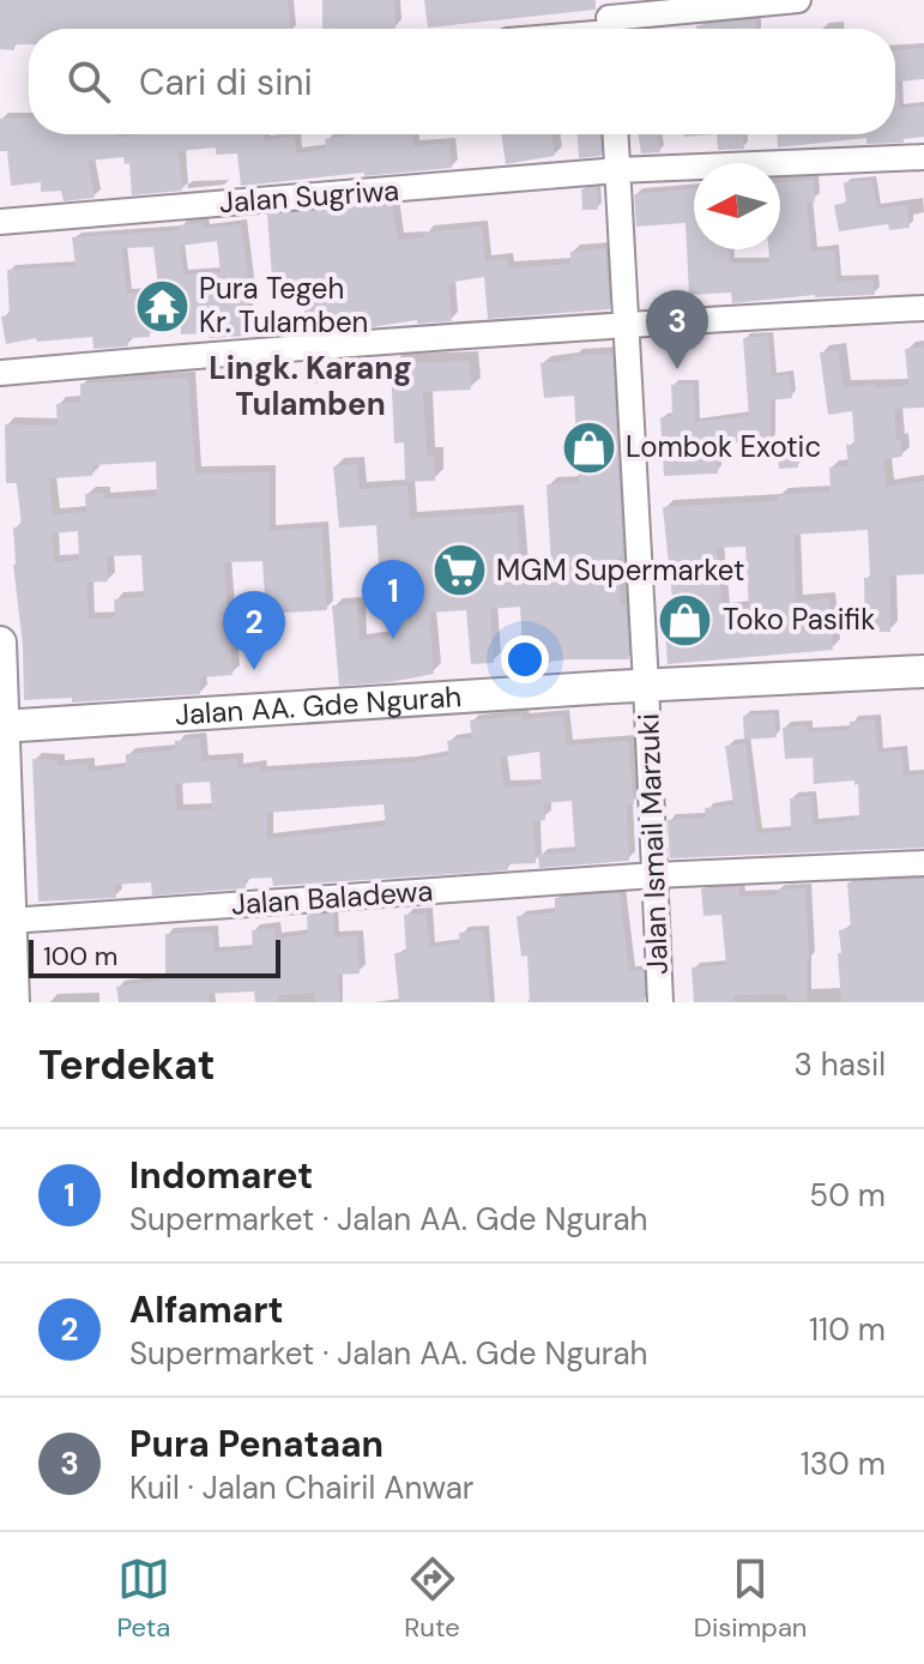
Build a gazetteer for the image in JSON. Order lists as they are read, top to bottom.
{
  "streets": {
    "main road": ["Jalan AA. Gde Ngurah"],
    "street": ["Jalan Sugriwa", "Jalan Ismail Marzuki", "Jalan Baladewa"]
  },
  "crossings": [
    ["Jalan Sugriwa", "Jalan Ismail Marzuki"],
    ["Jalan AA. Gde Ngurah", "Jalan Ismail Marzuki"],
    ["Jalan Ismail Marzuki", "Jalan Baladewa"]
  ],
  "districts": ["Lingk. Karang Tulamben"],
  "places": {
    "temple": ["Pura Tegeh Kr. Tulamben"],
    "shop": ["Lombok Exotic", "Toko Pasifik"],
    "supermarket": ["MGM Supermarket"]
  },
  "scale_bar": "100 m",
  "north": "left",
  "page": {
    "search": "Cari di sini",
    "pins": ["3", "1", "2"],
    "scale": "100 m",
    "heading": ["Terdekat", "3 hasil"],
    "list": [
      {
        "mark": "1",
        "name": "Indomaret",
        "note": "Supermarket · Jalan AA. Gde Ngurah",
        "value": "50 m"
      },
      {
        "mark": "2",
        "name": "Alfamart",
        "note": "Supermarket · Jalan AA. Gde Ngurah",
        "value": "110 m"
      },
      {
        "mark": "3",
        "name": "Pura Penataan",
        "note": "Kuil · Jalan Chairil Anwar",
        "value": "130 m"
      }
    ],
    "nav": ["Peta", "Rute", "Disimpan"]
  }
}
